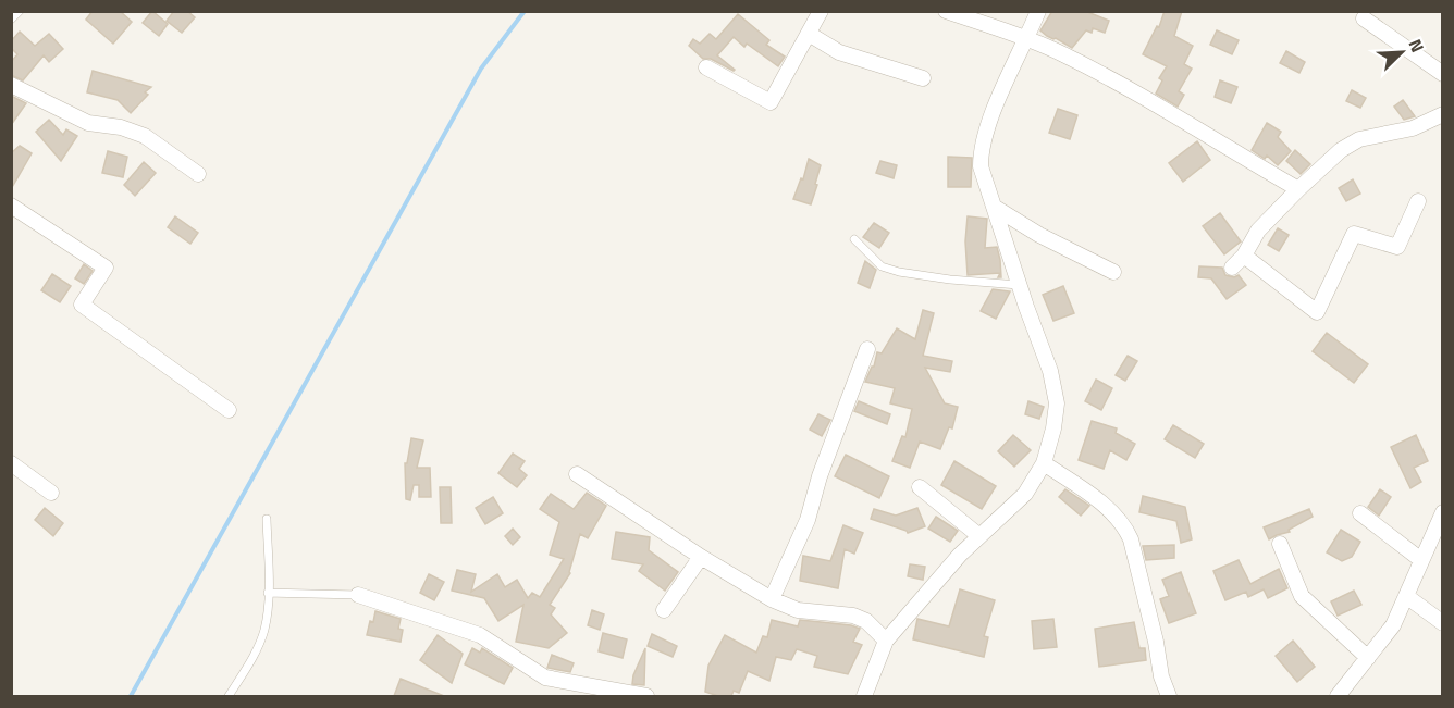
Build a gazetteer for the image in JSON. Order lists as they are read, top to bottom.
{
  "north": "top right"
}
